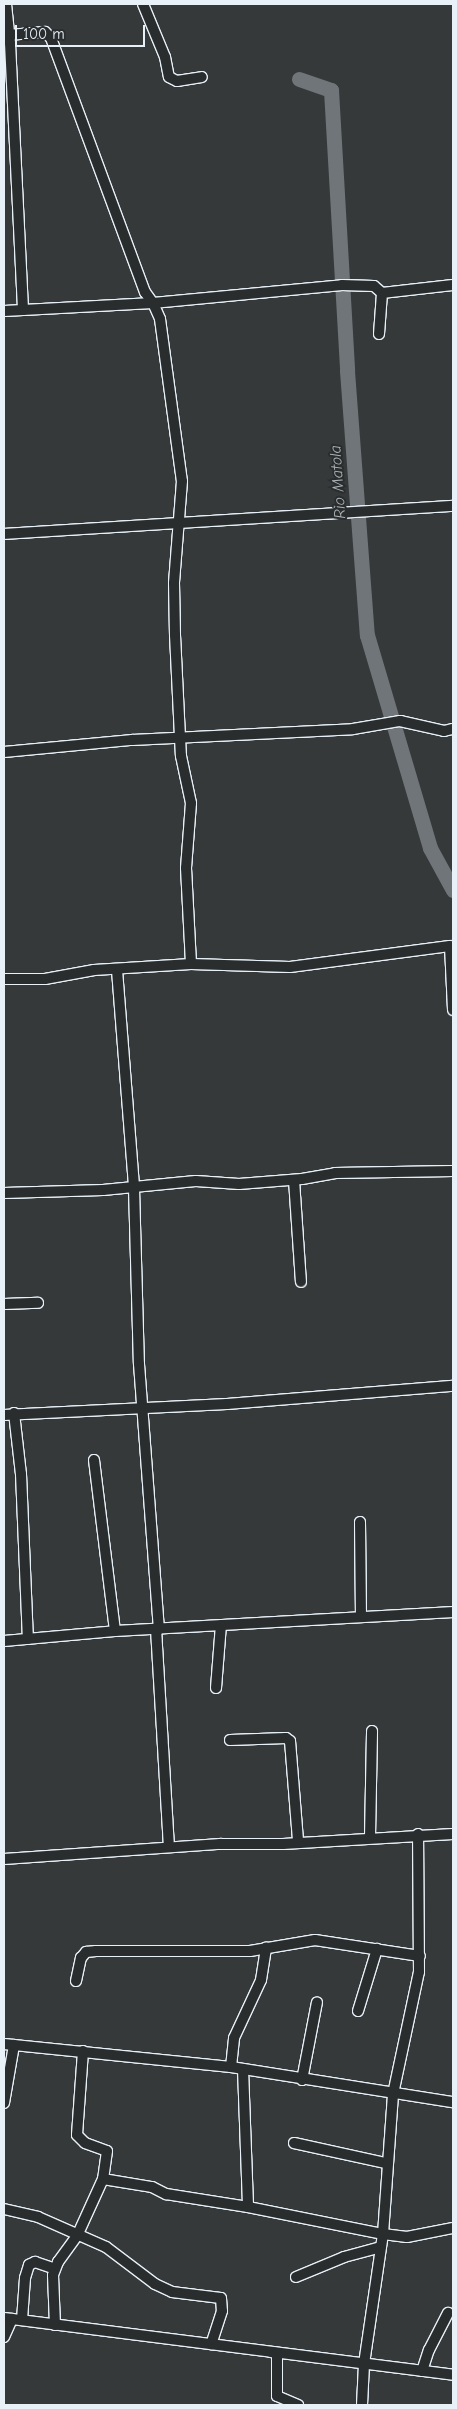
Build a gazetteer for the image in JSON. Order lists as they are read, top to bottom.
{
  "water": ["Rio Matola"],
  "scale_bar": "100 m"
}
